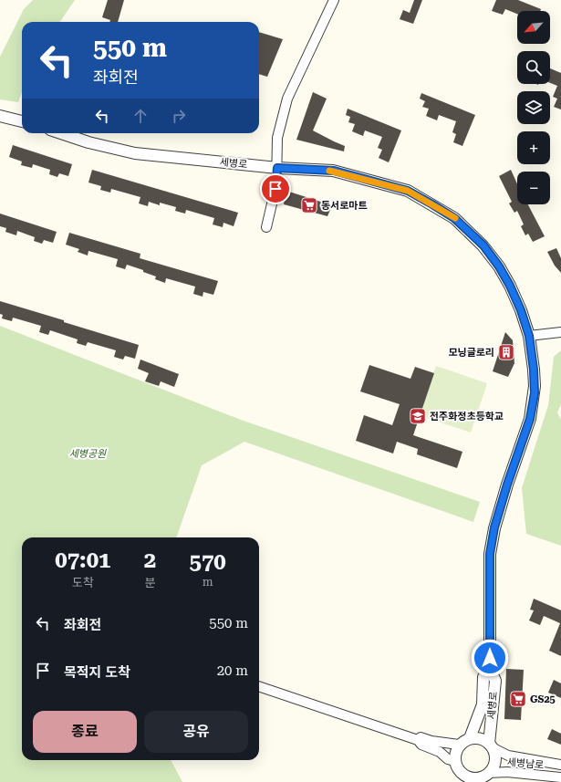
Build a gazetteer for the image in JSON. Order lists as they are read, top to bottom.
{
  "streets": {
    "street": ["세병로", "세병남로"]
  },
  "crossings": [
    ["세병로", "세병남로"]
  ],
  "parks": ["세병공원"],
  "places": {
    "supermarket": ["동서로마트", "GS25"],
    "building": ["모닝글로리"],
    "school or university": ["전주화정초등학교"]
  },
  "north": "bottom left",
  "page": {
    "map_buttons": ["+", "−"],
    "turn": ["550 m", "좌회전"],
    "eta": [
      "07:01",
      "도착",
      "2",
      "분",
      "570",
      "m"
    ],
    "list": [
      {
        "name": "좌회전",
        "value": "550 m"
      },
      {
        "name": "목적지 도착",
        "value": "20 m"
      }
    ],
    "buttons": ["종료", "공유"]
  }
}
